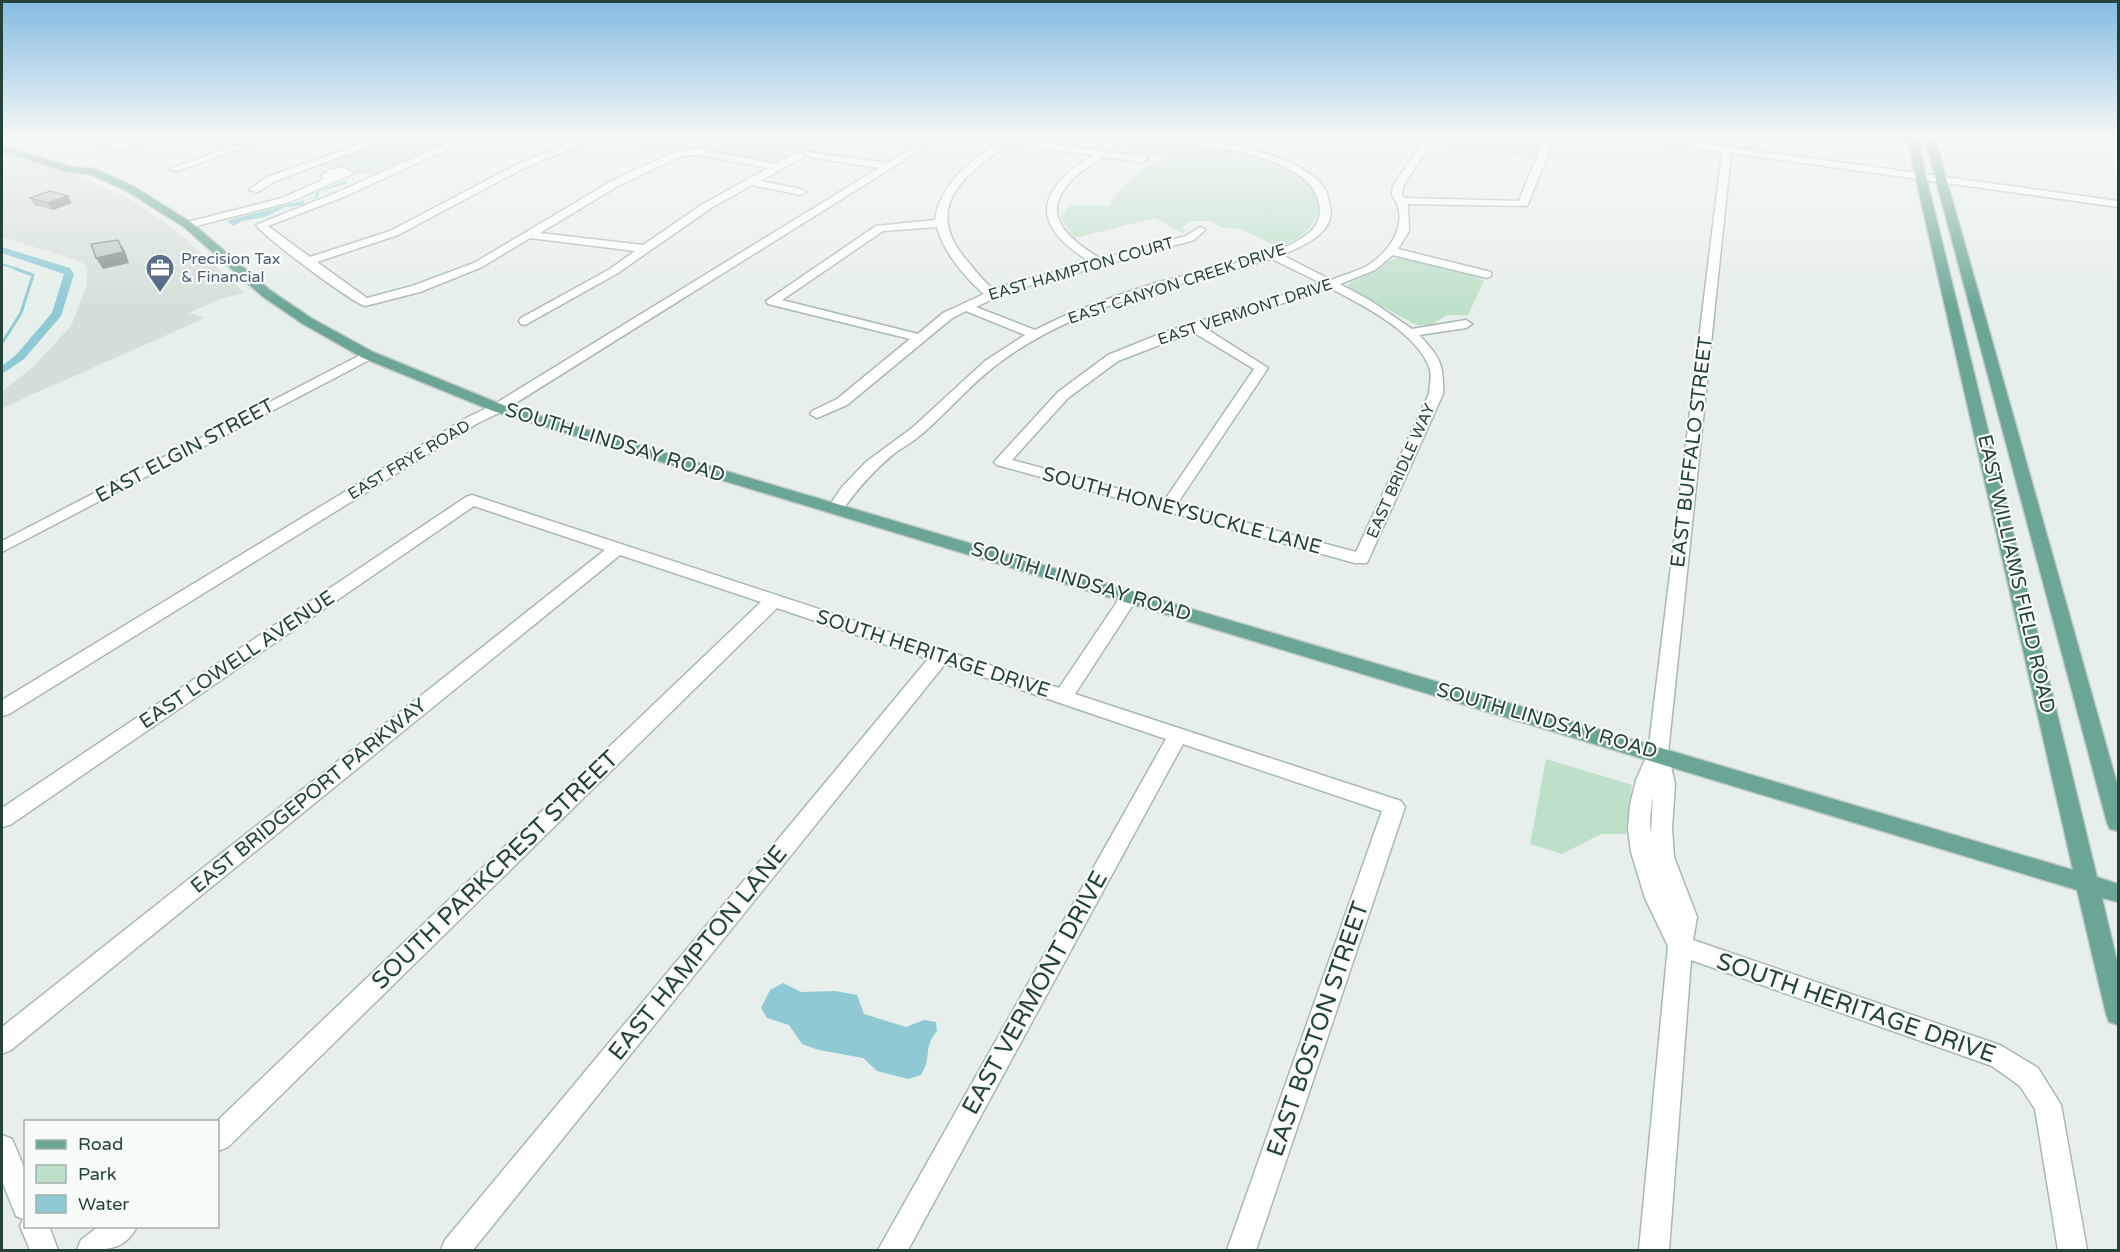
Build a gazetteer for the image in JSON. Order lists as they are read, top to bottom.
{
  "streets": {
    "main road": ["SOUTH LINDSAY ROAD", "EAST WILLIAMS FIELD ROAD"],
    "street": [
      "EAST HAMPTON COURT",
      "EAST CANYON CREEK DRIVE",
      "EAST VERMONT DRIVE",
      "EAST ELGIN STREET",
      "EAST BUFFALO STREET",
      "EAST FRYE ROAD",
      "EAST BRIDLE WAY",
      "SOUTH HONEYSUCKLE LANE",
      "SOUTH HERITAGE DRIVE",
      "EAST LOWELL AVENUE",
      "EAST BRIDGEPORT PARKWAY",
      "SOUTH PARKCREST STREET",
      "EAST HAMPTON LANE",
      "EAST BOSTON STREET"
    ]
  },
  "crossings": [
    ["EAST CANYON CREEK DRIVE", "SOUTH LINDSAY ROAD"],
    ["EAST CANYON CREEK DRIVE", "EAST BRIDLE WAY"],
    ["EAST VERMONT DRIVE", "EAST BRIDLE WAY"],
    ["EAST VERMONT DRIVE", "SOUTH HONEYSUCKLE LANE"],
    ["EAST VERMONT DRIVE", "SOUTH HERITAGE DRIVE"],
    ["SOUTH LINDSAY ROAD", "EAST ELGIN STREET"],
    ["SOUTH LINDSAY ROAD", "EAST BUFFALO STREET"],
    ["SOUTH LINDSAY ROAD", "EAST FRYE ROAD"],
    ["SOUTH LINDSAY ROAD", "EAST WILLIAMS FIELD ROAD"],
    ["EAST BUFFALO STREET", "SOUTH HERITAGE DRIVE"],
    ["EAST BRIDLE WAY", "SOUTH HONEYSUCKLE LANE"],
    ["SOUTH HERITAGE DRIVE", "EAST LOWELL AVENUE"],
    ["SOUTH HERITAGE DRIVE", "EAST BRIDGEPORT PARKWAY"],
    ["SOUTH HERITAGE DRIVE", "SOUTH PARKCREST STREET"],
    ["SOUTH HERITAGE DRIVE", "EAST HAMPTON LANE"],
    ["SOUTH HERITAGE DRIVE", "EAST BOSTON STREET"]
  ],
  "places": {
    "office": ["Precision Tax & Financial"]
  },
  "legend": ["Road", "Park", "Water"]
}
